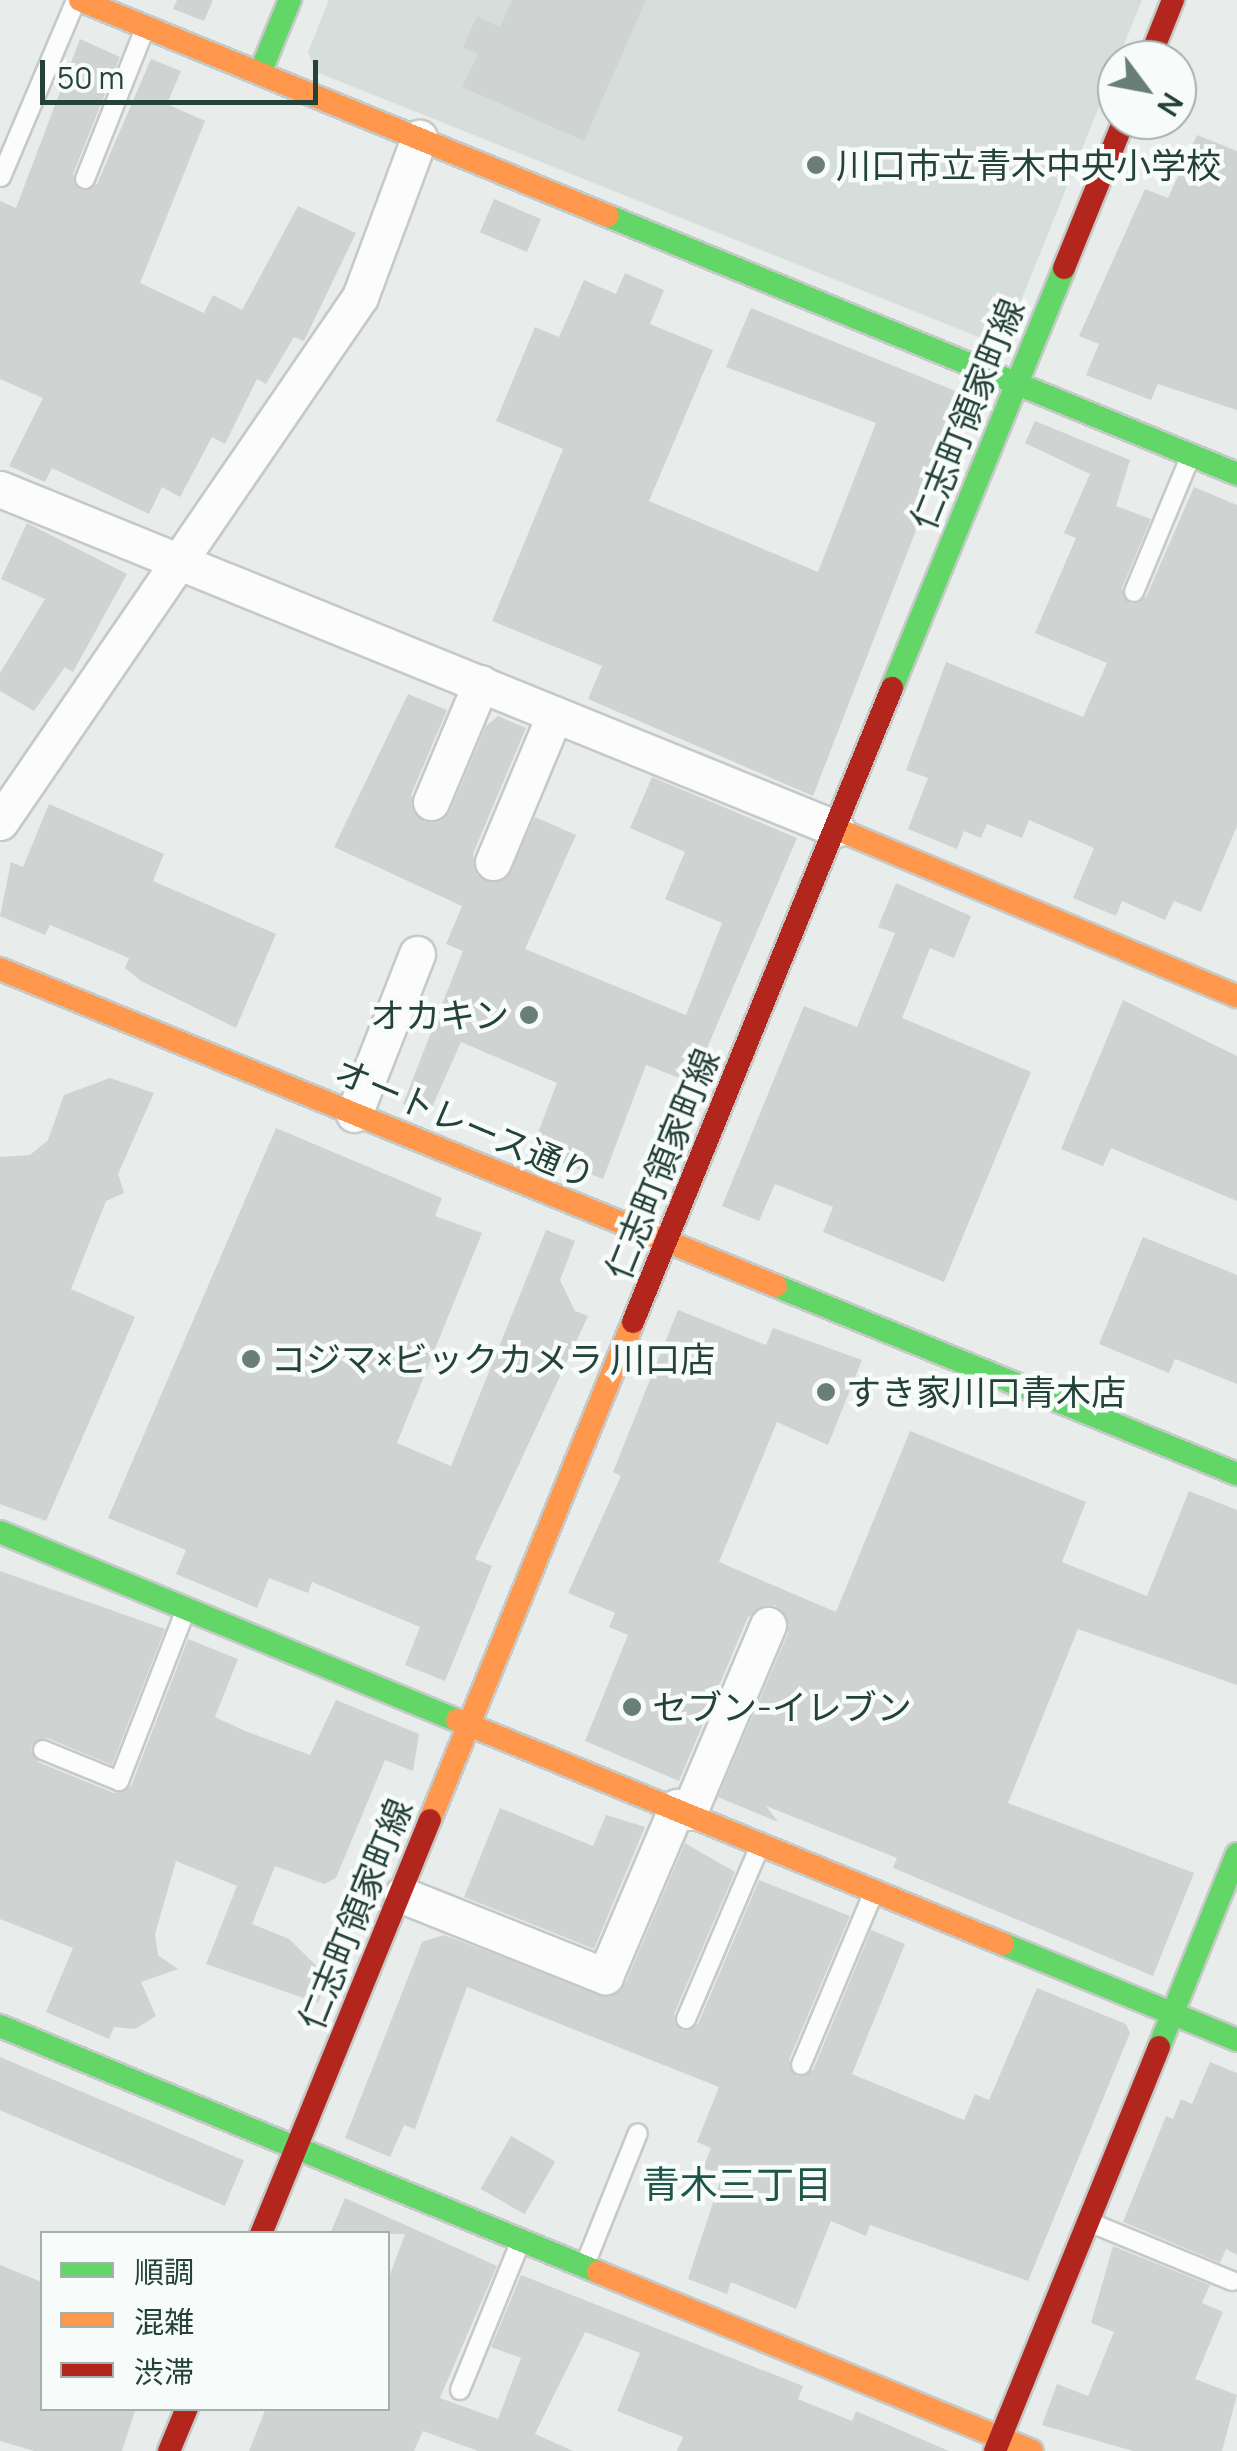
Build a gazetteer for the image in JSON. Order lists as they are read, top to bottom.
{
  "streets": {
    "street": ["仁志町領家町線", "オートレース通り"]
  },
  "crossings": [
    ["仁志町領家町線", "オートレース通り"]
  ],
  "districts": ["青木三丁目"],
  "places": [
    "川口市立青木中央小学校",
    "オカキン",
    "コジマ×ビックカメラ 川口店",
    "すき家川口青木店",
    "セブン-イレブン"
  ],
  "legend": ["順調", "混雑", "渋滞"],
  "scale_bar": "50 m",
  "north": "bottom right"
}
